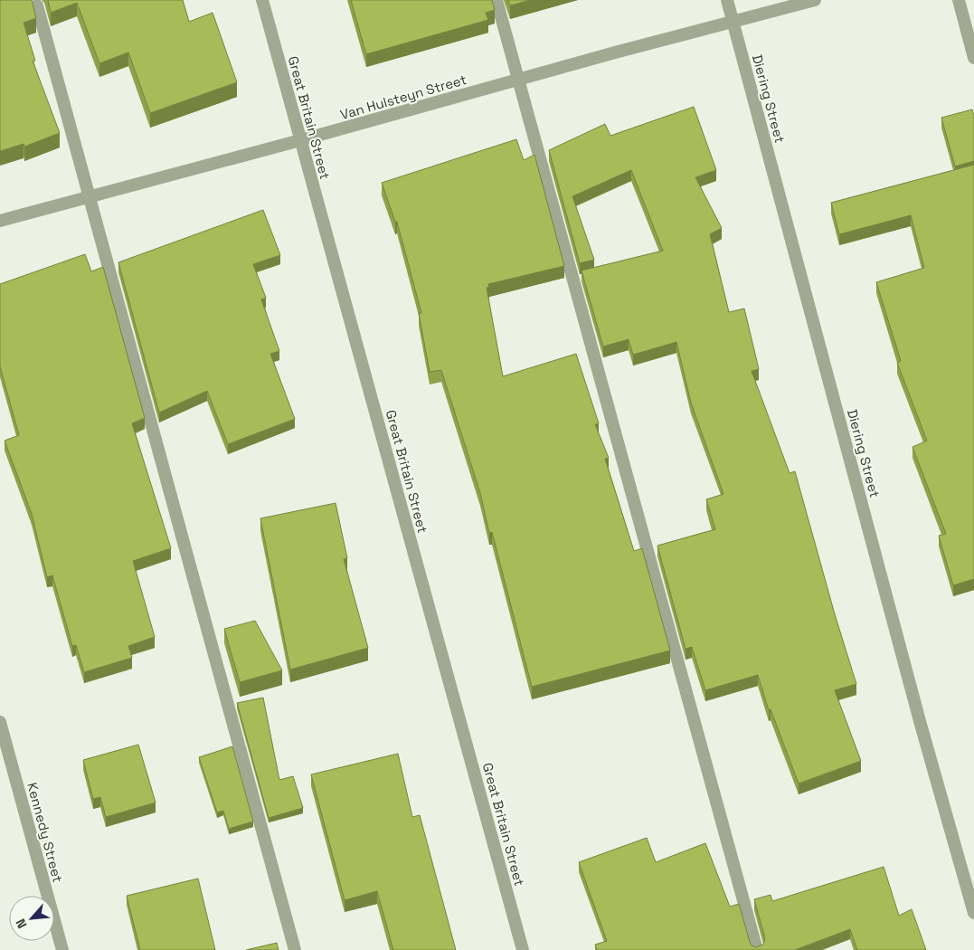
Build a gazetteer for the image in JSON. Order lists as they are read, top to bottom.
{
  "streets": {
    "street": [
      "Van Hulsteyn Street",
      "Diering Street",
      "Great Britain Street",
      "Kennedy Street"
    ]
  },
  "crossings": [
    ["Van Hulsteyn Street", "Diering Street"],
    ["Van Hulsteyn Street", "Great Britain Street"]
  ],
  "north": "bottom left"
}
